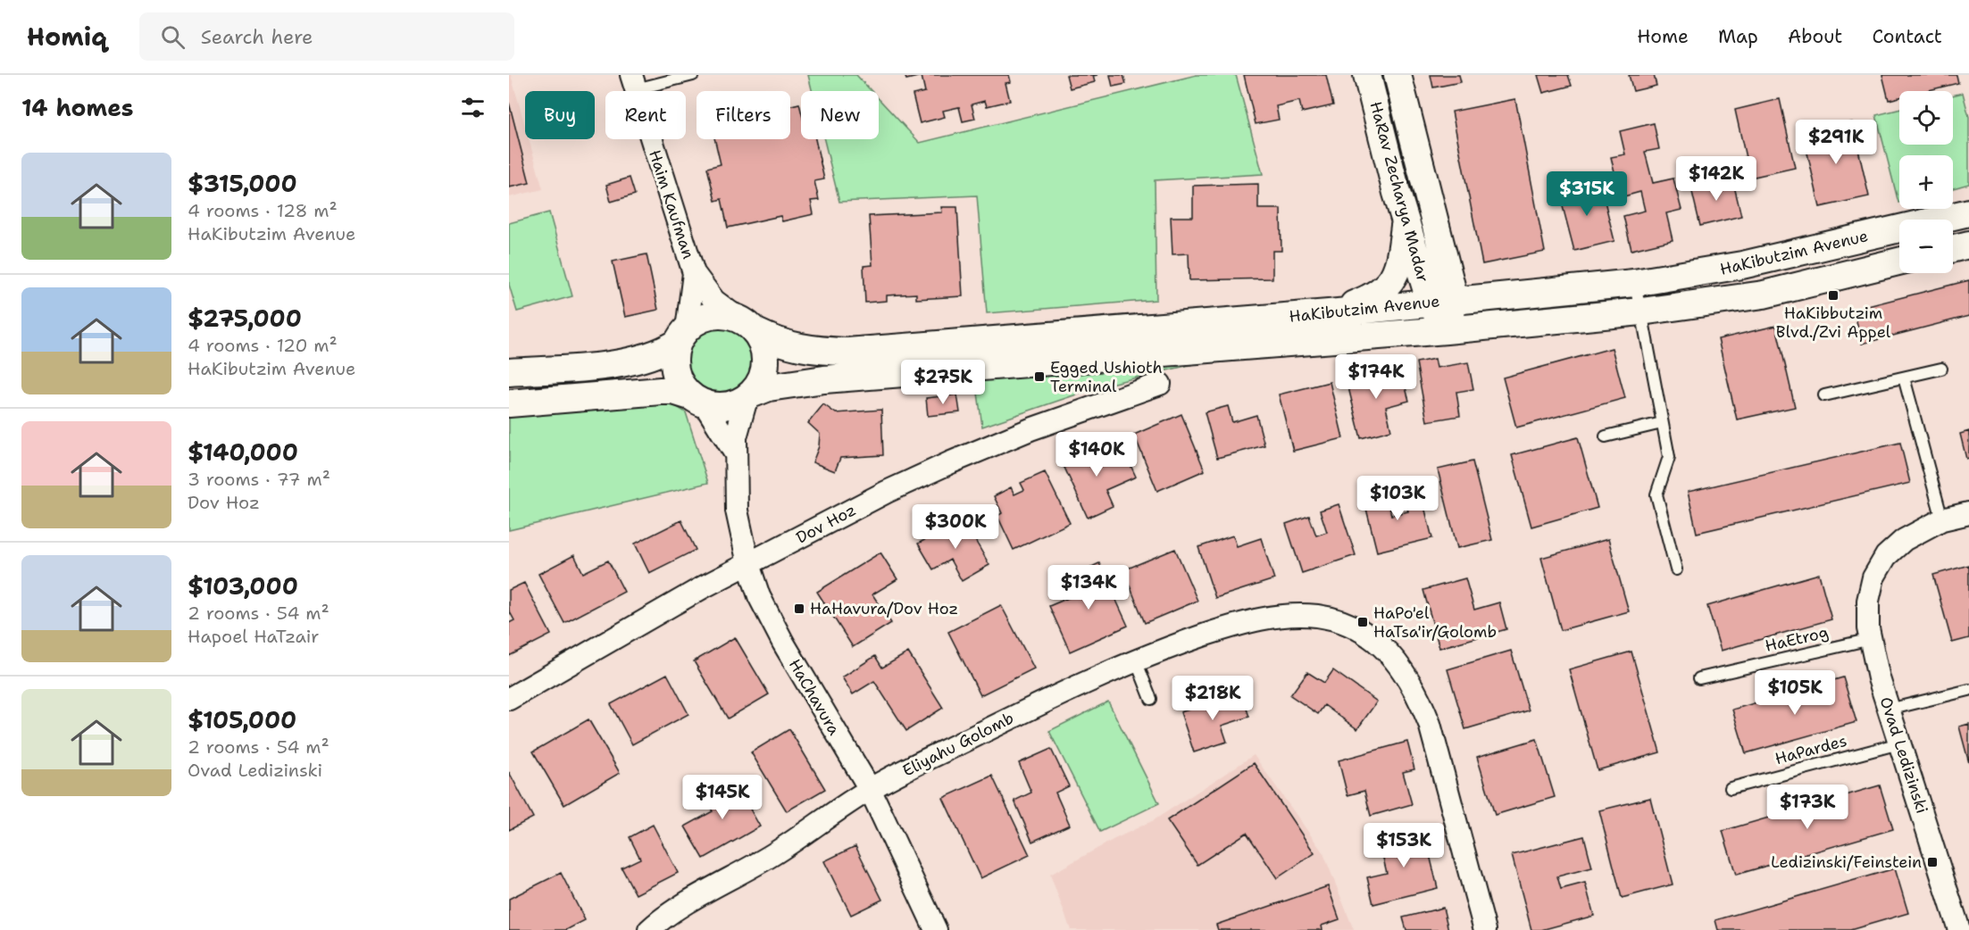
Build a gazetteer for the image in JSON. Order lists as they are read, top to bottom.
{
  "streets": {
    "street": [
      "HaRav Zecharya Madar",
      "Haim Kaufman",
      "HaKibutzim Avenue",
      "Dov Hoz",
      "HaChavura",
      "Eliyahu Golomb",
      "Ovad Ledizinski"
    ],
    "lane": ["HaEtrog", "HaPardes"]
  },
  "crossings": [
    ["HaRav Zecharya Madar", "HaKibutzim Avenue"],
    ["Haim Kaufman", "HaKibutzim Avenue"],
    ["Haim Kaufman", "HaChavura"],
    ["HaKibutzim Avenue", "HaChavura"],
    ["Dov Hoz", "HaChavura"],
    ["HaEtrog", "Ovad Ledizinski"],
    ["HaChavura", "Eliyahu Golomb"],
    ["HaPardes", "Ovad Ledizinski"]
  ],
  "places": {
    "transit": [
      "HaKibbutzim Blvd./Zvi Appel",
      "Egged Ushioth Terminal",
      "HaHavura/Dov Hoz",
      "HaPo'el HaTsa'ir/Golomb",
      "Ledizinski/Feinstein"
    ]
  },
  "page": {
    "header": "Homiq",
    "search": "Search here",
    "nav": [
      "Home",
      "Map",
      "About",
      "Contact"
    ],
    "heading": "14 homes",
    "map_buttons": ["+", "−"],
    "chip": [
      "Buy",
      "Rent",
      "Filters",
      "New"
    ],
    "price": [
      "$291K",
      "$142K",
      "$315K",
      "$174K",
      "$275K",
      "$140K",
      "$103K",
      "$300K",
      "$134K",
      "$105K",
      "$218K",
      "$145K",
      "$173K",
      "$153K"
    ],
    "list": [
      {
        "name": "$315,000",
        "note": "4 rooms · 128 m² · HaKibutzim Avenue"
      },
      {
        "name": "$275,000",
        "note": "4 rooms · 120 m² · HaKibutzim Avenue"
      },
      {
        "name": "$140,000",
        "note": "3 rooms · 77 m² · Dov Hoz"
      },
      {
        "name": "$103,000",
        "note": "2 rooms · 54 m² · Hapoel HaTzair"
      },
      {
        "name": "$105,000",
        "note": "2 rooms · 54 m² · Ovad Ledizinski"
      }
    ]
  }
}
